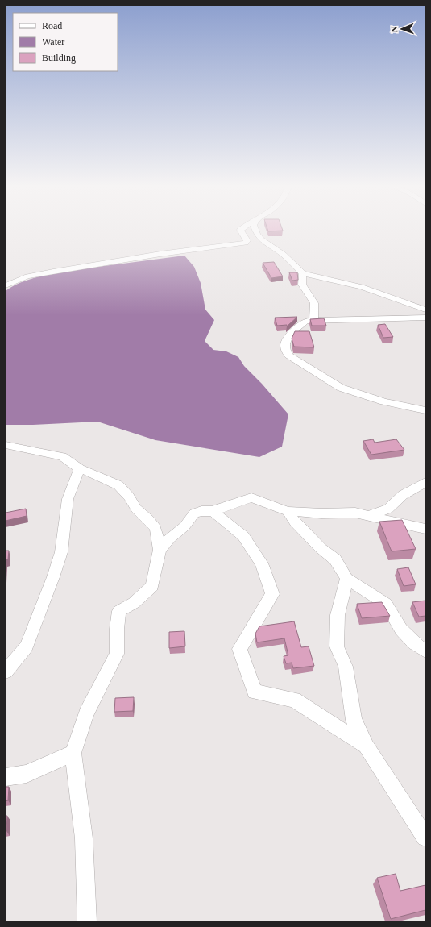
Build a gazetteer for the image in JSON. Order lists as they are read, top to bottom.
{
  "legend": ["Road", "Water", "Building"],
  "north": "left"
}
